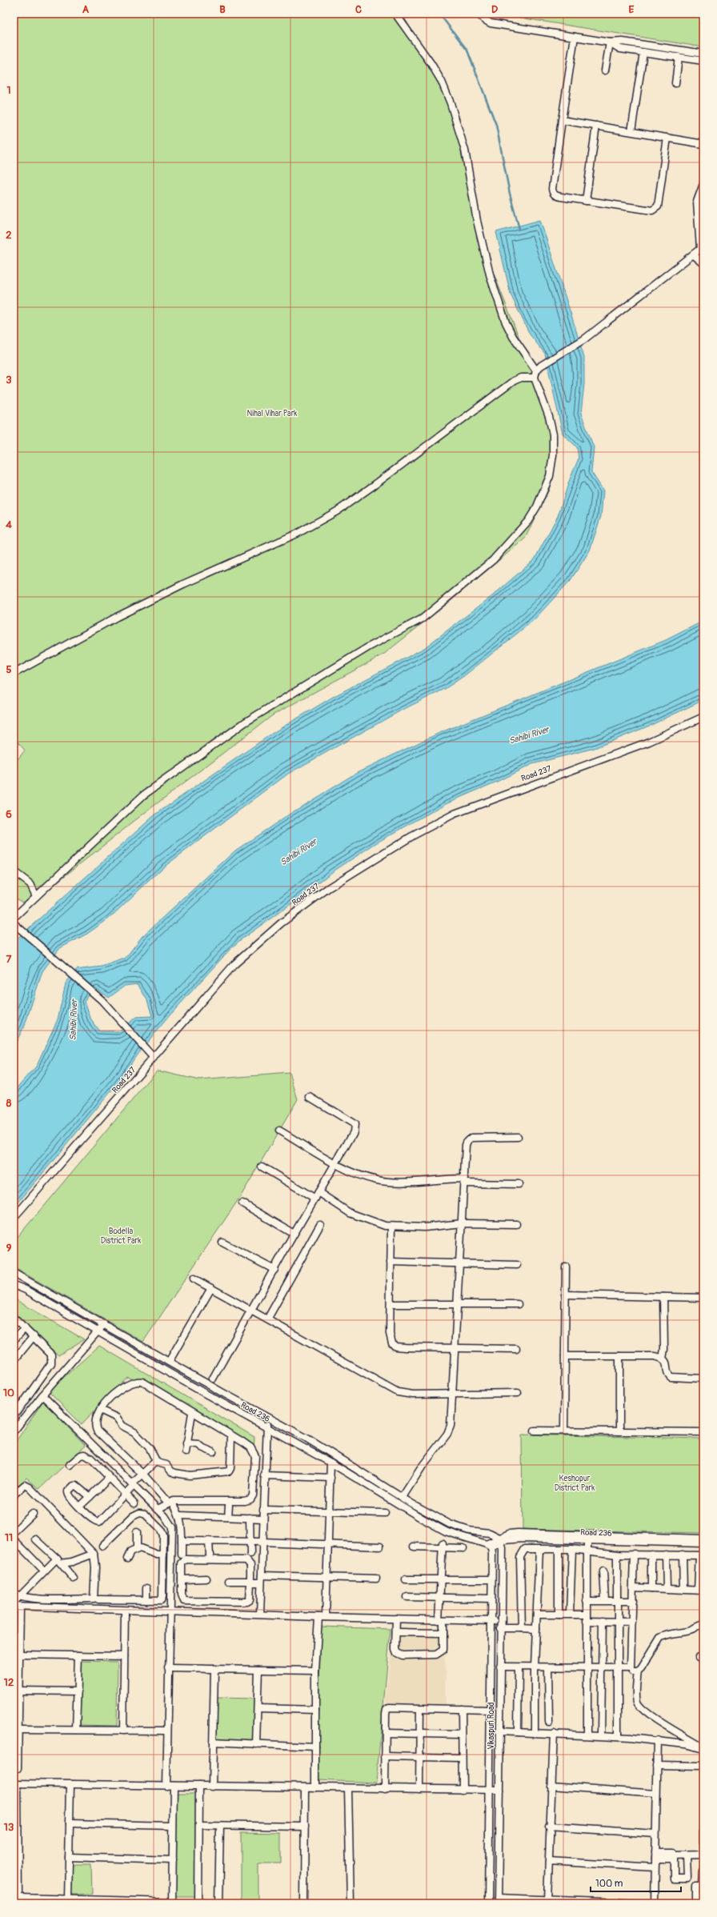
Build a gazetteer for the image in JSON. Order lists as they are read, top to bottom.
{
  "streets": {
    "street": ["Road 237", "Road 236", "Vikaspuri Road"]
  },
  "crossings": [
    ["Road 236", "Vikaspuri Road"]
  ],
  "water": ["Sahibi River"],
  "parks": ["Nihal Vihar Park", "Bodella District Park", "Keshopur District Park"],
  "scale_bar": "100 m",
  "grid": {
    "columns": [
      "A",
      "B",
      "C",
      "D",
      "E"
    ],
    "rows": [
      "1",
      "2",
      "3",
      "4",
      "5",
      "6",
      "7",
      "8",
      "9",
      "10",
      "11",
      "12",
      "13"
    ]
  }
}
